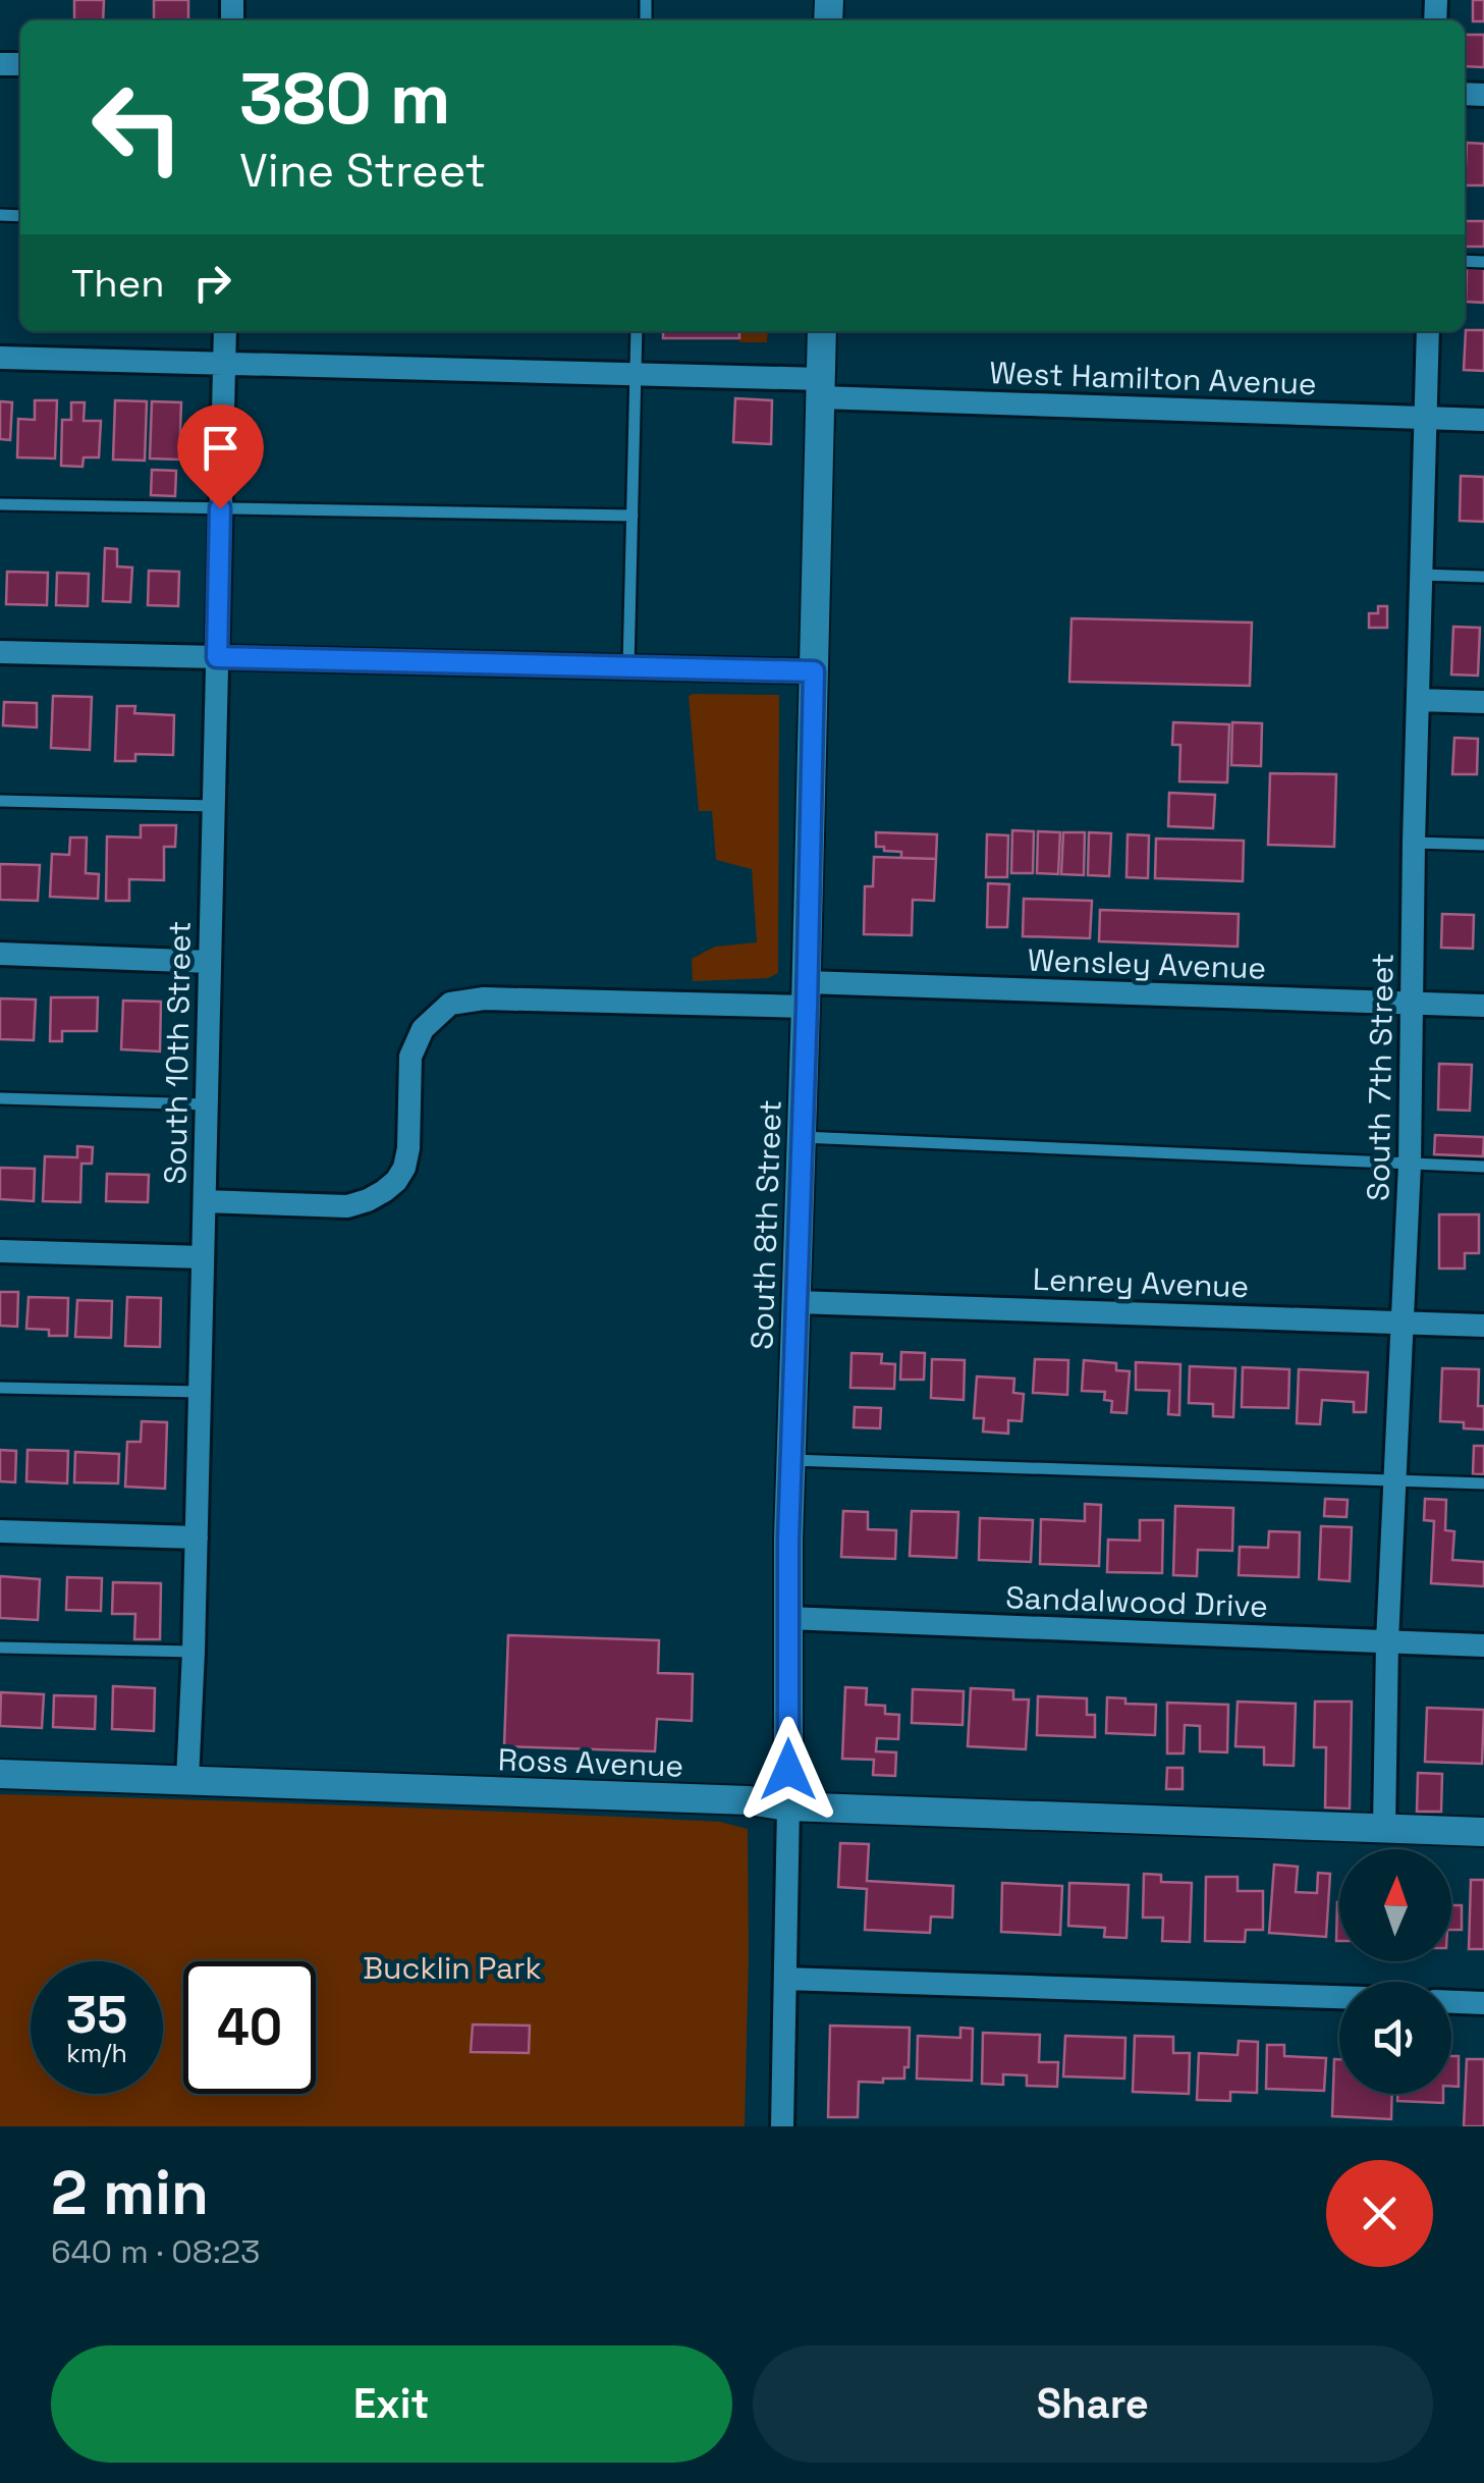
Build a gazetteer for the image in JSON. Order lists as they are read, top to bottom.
{
  "streets": {
    "street": [
      "West Hamilton Avenue",
      "Wensley Avenue",
      "South 10th Street",
      "South 7th Street",
      "South 8th Street",
      "Lenrey Avenue",
      "Sandalwood Drive",
      "Ross Avenue"
    ]
  },
  "crossings": [
    ["West Hamilton Avenue", "South 10th Street"],
    ["West Hamilton Avenue", "South 7th Street"],
    ["West Hamilton Avenue", "South 8th Street"],
    ["Wensley Avenue", "South 10th Street"],
    ["Wensley Avenue", "South 7th Street"],
    ["Wensley Avenue", "South 8th Street"],
    ["South 10th Street", "Ross Avenue"],
    ["South 7th Street", "Lenrey Avenue"],
    ["South 7th Street", "Sandalwood Drive"],
    ["South 7th Street", "Ross Avenue"],
    ["South 8th Street", "Lenrey Avenue"],
    ["South 8th Street", "Sandalwood Drive"],
    ["South 8th Street", "Ross Avenue"]
  ],
  "parks": ["Bucklin Park"],
  "north": "top",
  "page": {
    "turn": ["380 m", "Vine Street"],
    "then": "Then",
    "speed": "35 km/h",
    "limit": "40",
    "heading": ["2 min", "640 m · 08:23"],
    "buttons": ["Exit", "Share"]
  }
}
